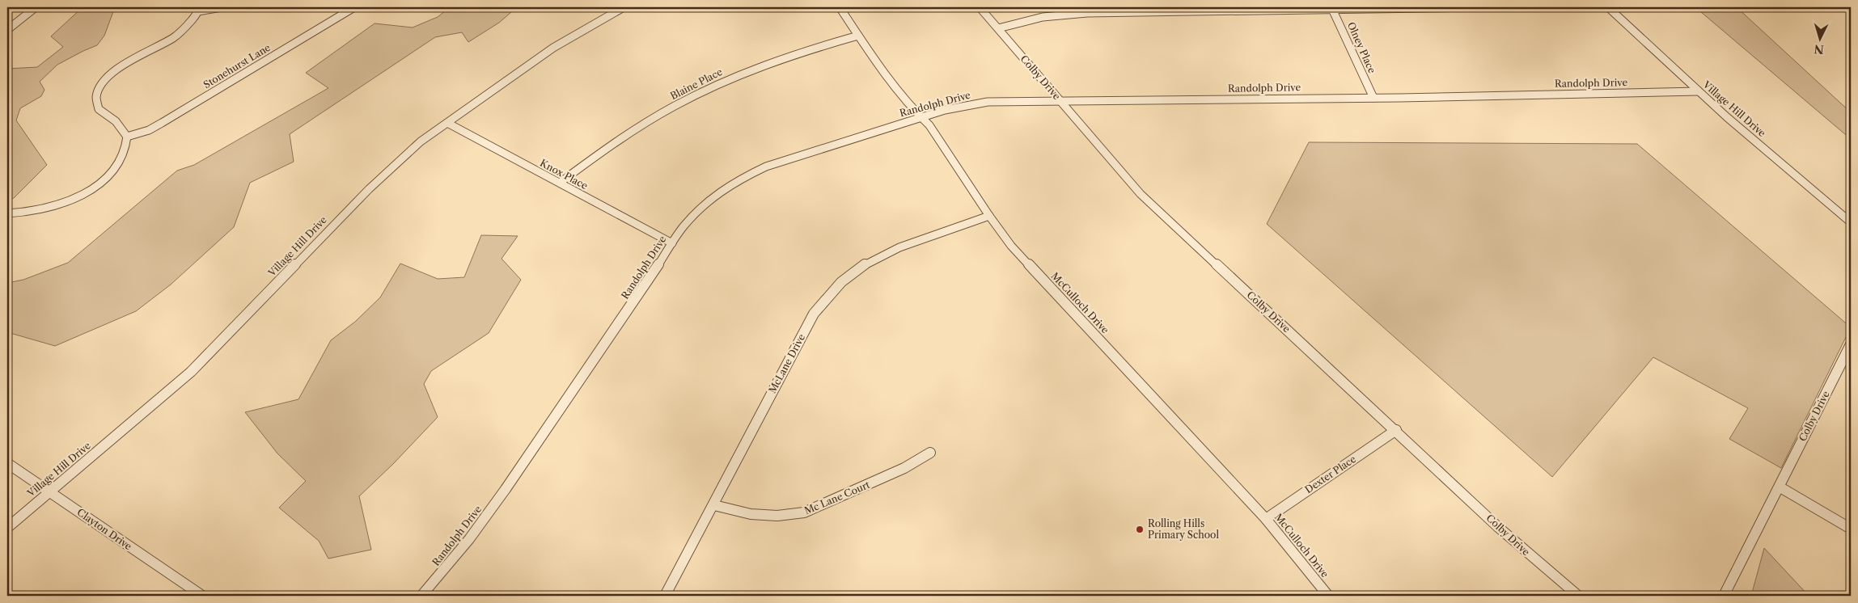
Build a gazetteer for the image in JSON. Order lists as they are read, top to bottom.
{
  "streets": {
    "street": [
      "Olney Place",
      "Stonehurst Lane",
      "Colby Drive",
      "Randolph Drive",
      "Blaine Place",
      "Village Hill Drive",
      "Knox Place",
      "McCulloch Drive",
      "McLane Drive",
      "Dexter Place",
      "Mc Lane Court",
      "Clayton Drive"
    ]
  },
  "crossings": [
    ["Olney Place", "Randolph Drive"],
    ["Colby Drive", "Randolph Drive"],
    ["Colby Drive", "Dexter Place"],
    ["Randolph Drive", "Village Hill Drive"],
    ["Randolph Drive", "Knox Place"],
    ["Randolph Drive", "McCulloch Drive"],
    ["Blaine Place", "Knox Place"],
    ["Blaine Place", "McCulloch Drive"],
    ["Village Hill Drive", "Knox Place"],
    ["Village Hill Drive", "Clayton Drive"],
    ["McCulloch Drive", "McLane Drive"],
    ["McCulloch Drive", "Dexter Place"],
    ["McLane Drive", "Mc Lane Court"]
  ],
  "places": ["Rolling Hills Primary School"],
  "north": "bottom"
}
